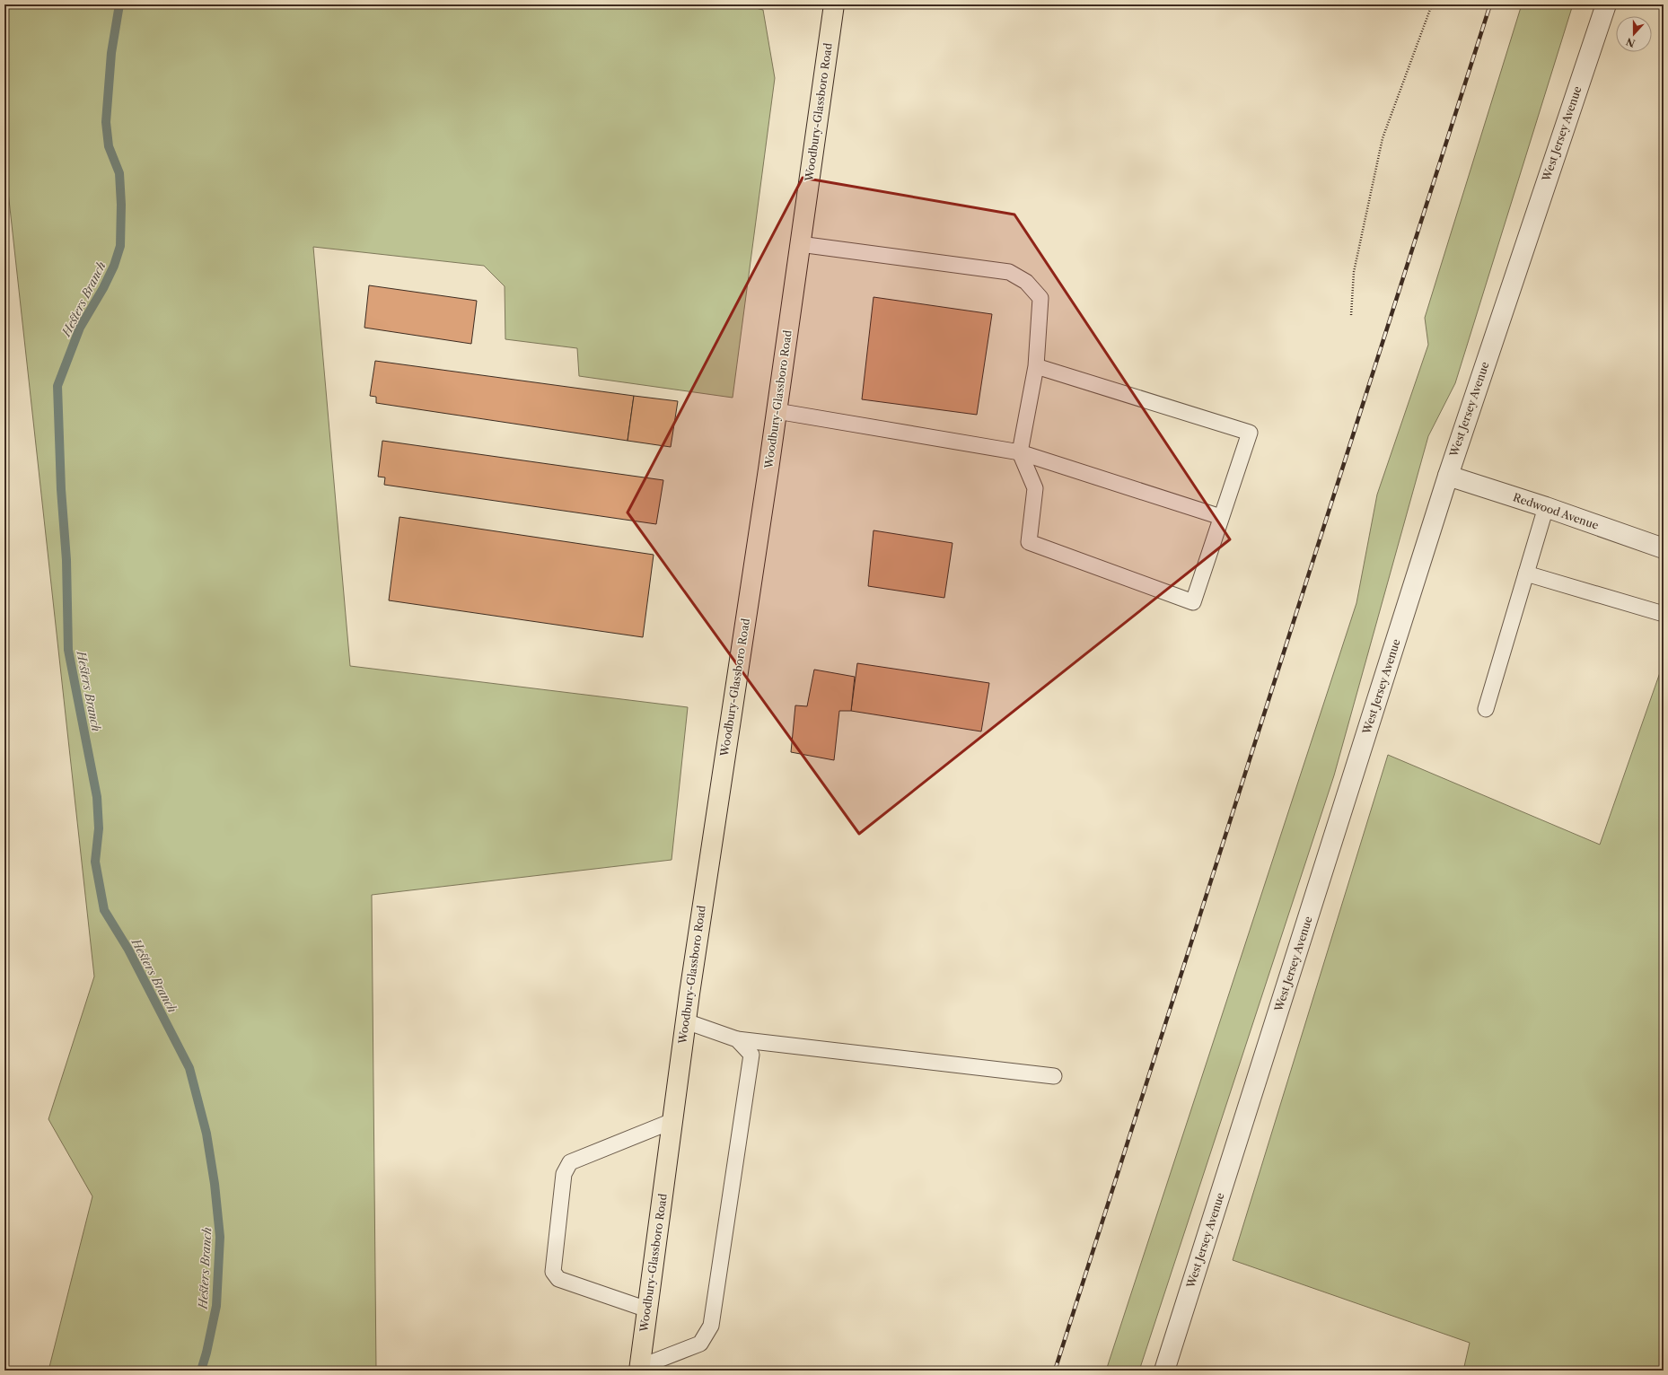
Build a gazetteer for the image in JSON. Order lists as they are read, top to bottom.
{
  "streets": {
    "main road": ["Woodbury-Glassboro Road"],
    "street": ["West Jersey Avenue", "Redwood Avenue"]
  },
  "crossings": [
    ["West Jersey Avenue", "Redwood Avenue"]
  ],
  "water": ["Hesters Branch"],
  "north": "bottom"
}
